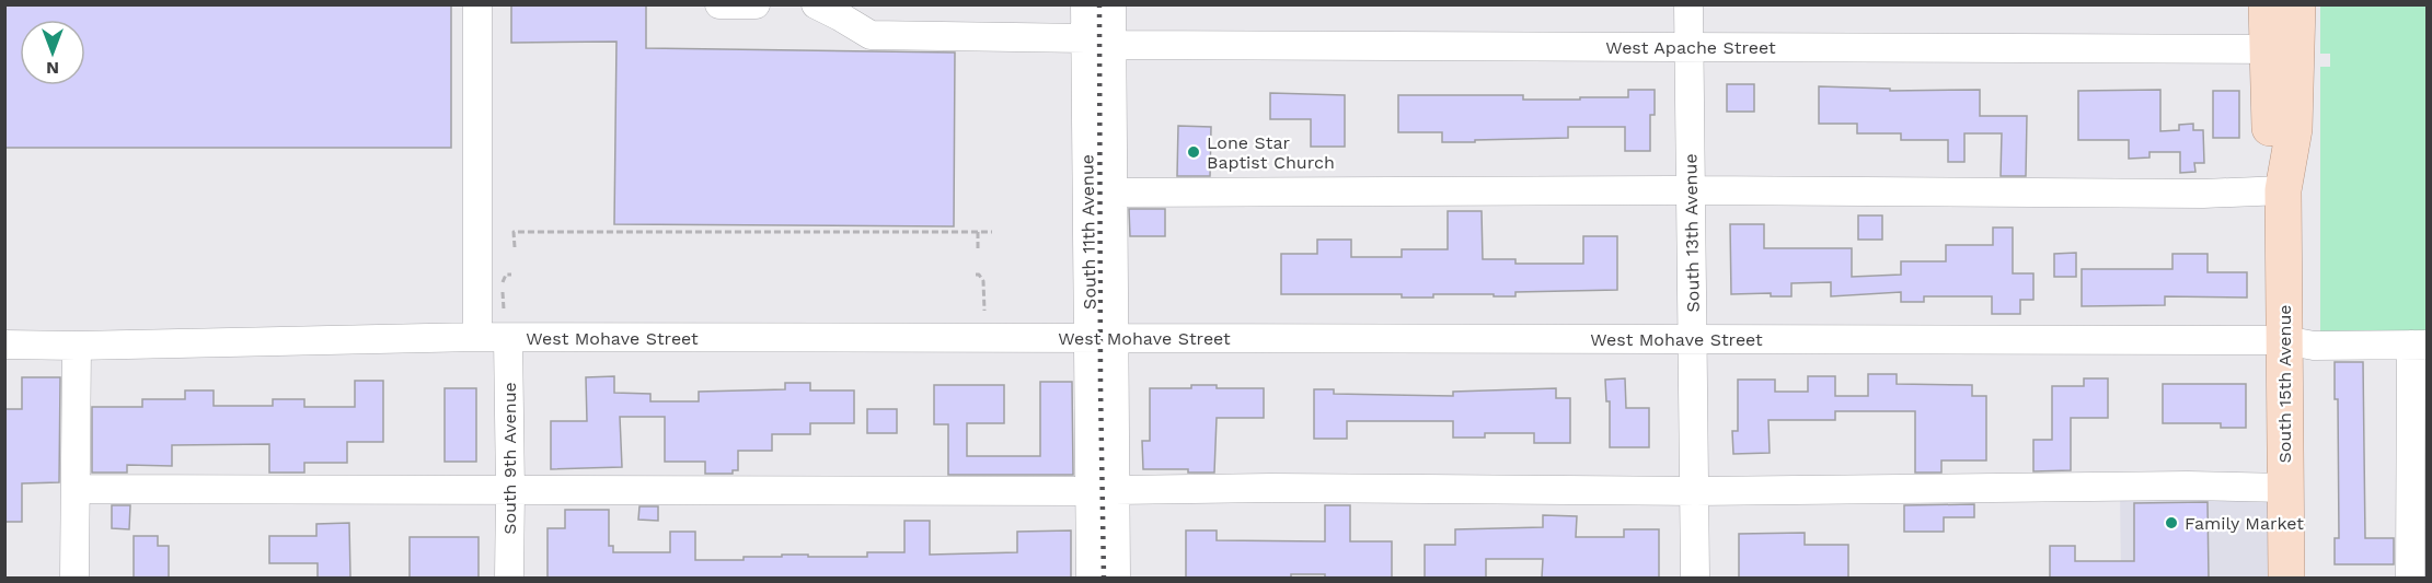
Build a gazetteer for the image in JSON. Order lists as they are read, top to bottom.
{
  "streets": {
    "main road": ["South 15th Avenue"],
    "street": [
      "West Apache Street",
      "South 11th Avenue",
      "South 13th Avenue",
      "West Mohave Street",
      "South 9th Avenue"
    ]
  },
  "crossings": [
    ["West Apache Street", "South 11th Avenue"],
    ["West Apache Street", "South 13th Avenue"],
    ["West Apache Street", "South 15th Avenue"],
    ["South 11th Avenue", "West Mohave Street"],
    ["South 13th Avenue", "West Mohave Street"],
    ["West Mohave Street", "South 15th Avenue"],
    ["West Mohave Street", "South 9th Avenue"]
  ],
  "places": ["Lone Star Baptist Church", "Family Market"],
  "north": "bottom"
}
